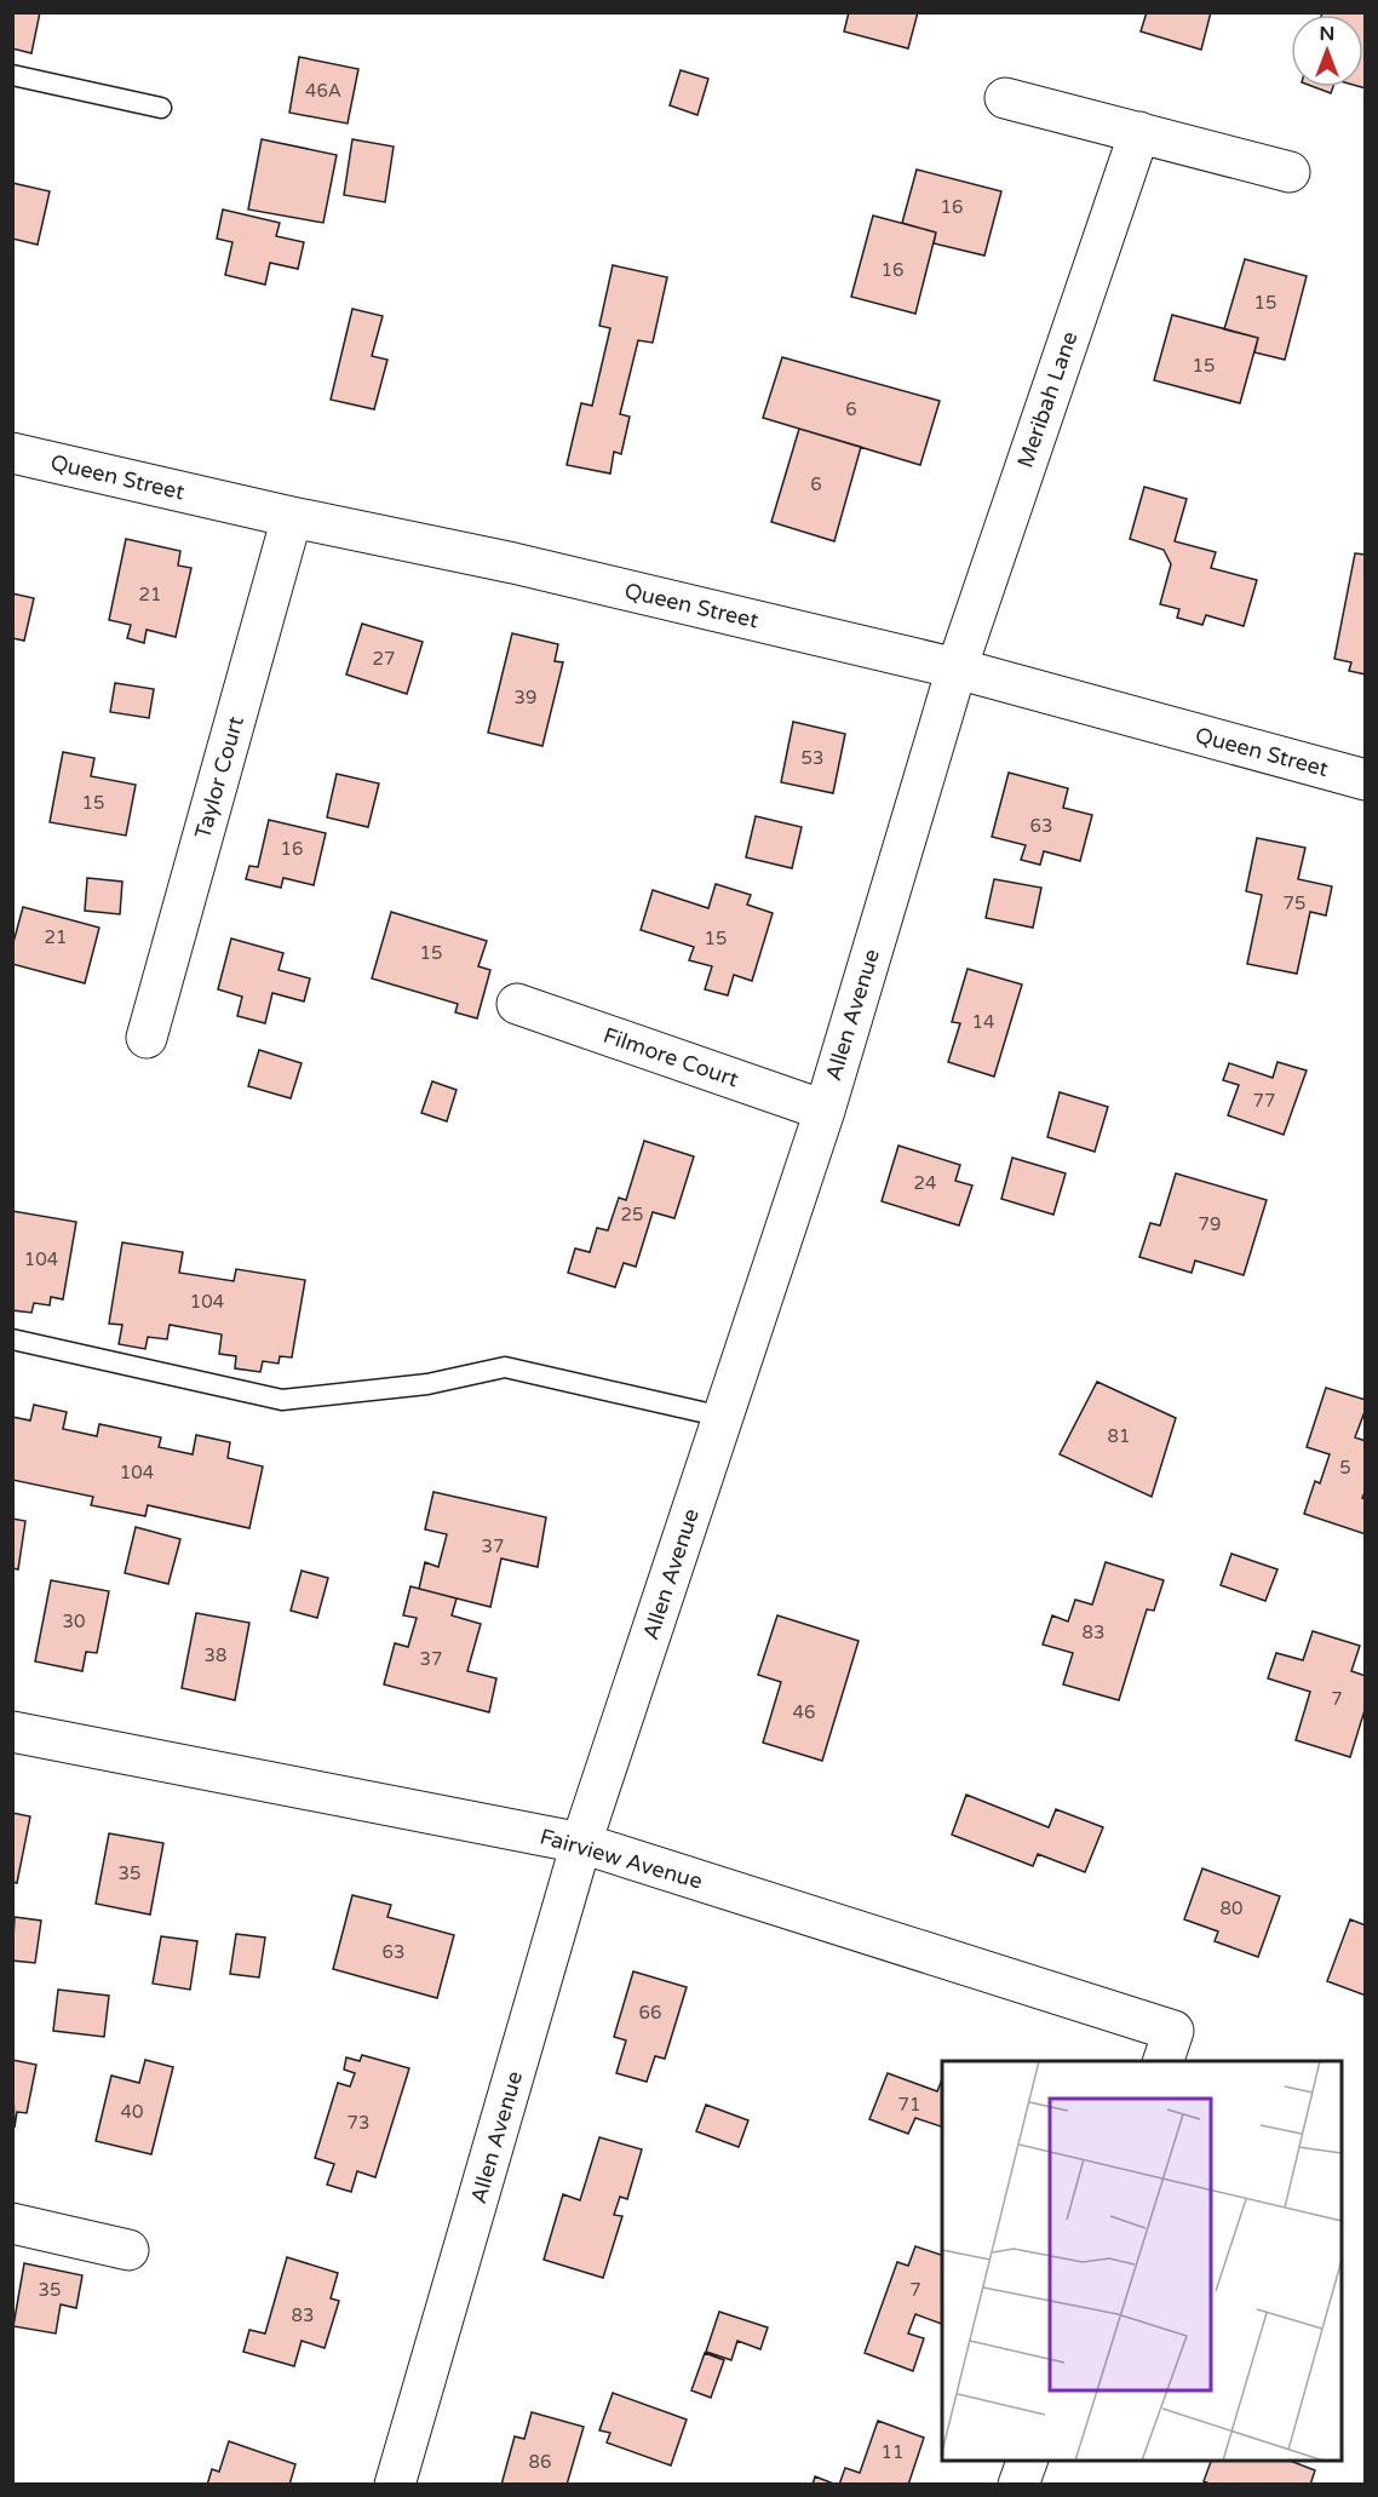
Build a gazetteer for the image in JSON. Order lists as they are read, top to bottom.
{
  "streets": {
    "street": [
      "Meribah Lane",
      "Queen Street",
      "Taylor Court",
      "Allen Avenue",
      "Filmore Court",
      "Fairview Avenue"
    ]
  },
  "crossings": [
    ["Meribah Lane", "Queen Street"],
    ["Meribah Lane", "Allen Avenue"],
    ["Queen Street", "Taylor Court"],
    ["Queen Street", "Allen Avenue"],
    ["Allen Avenue", "Filmore Court"],
    ["Allen Avenue", "Fairview Avenue"]
  ],
  "house_numbers": [
    "46A",
    "16",
    "16",
    "15",
    "15",
    "6",
    "6",
    "21",
    "27",
    "39",
    "53",
    "15",
    "63",
    "16",
    "75",
    "21",
    "15",
    "15",
    "14",
    "77",
    "24",
    "25",
    "79",
    "104",
    "104",
    "81",
    "5",
    "104",
    "37",
    "30",
    "83",
    "38",
    "37",
    "7",
    "46",
    "35",
    "80",
    "63",
    "66",
    "71",
    "40",
    "73",
    "35",
    "7",
    "83",
    "11",
    "86"
  ],
  "north": "top"
}
